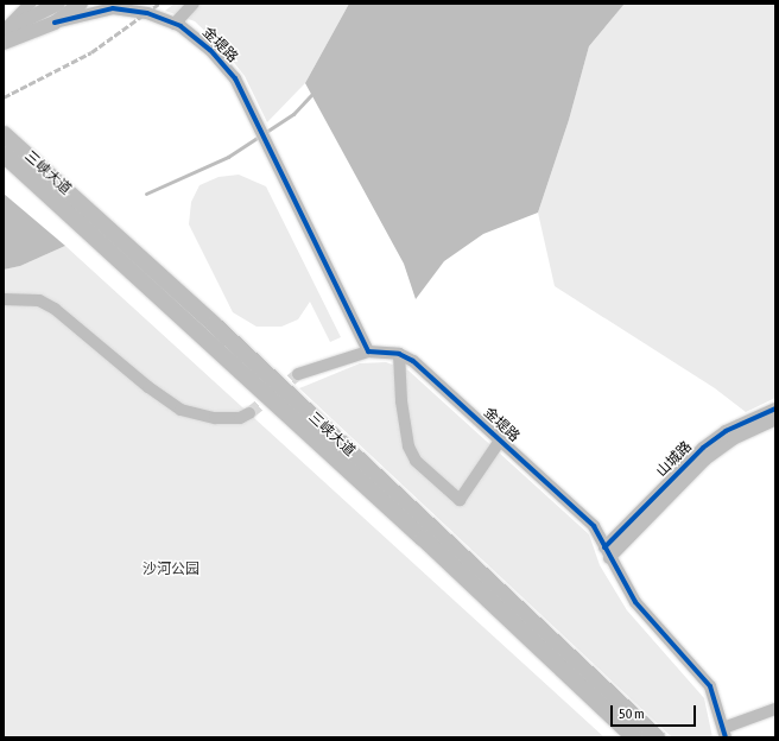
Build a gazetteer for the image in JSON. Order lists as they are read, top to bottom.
{
  "streets": {
    "highway": ["三峡大道"],
    "street": ["金堤路", "山城路"]
  },
  "crossings": [
    ["金堤路", "山城路"]
  ],
  "parks": ["沙河公园"],
  "scale_bar": "50 m"
}
